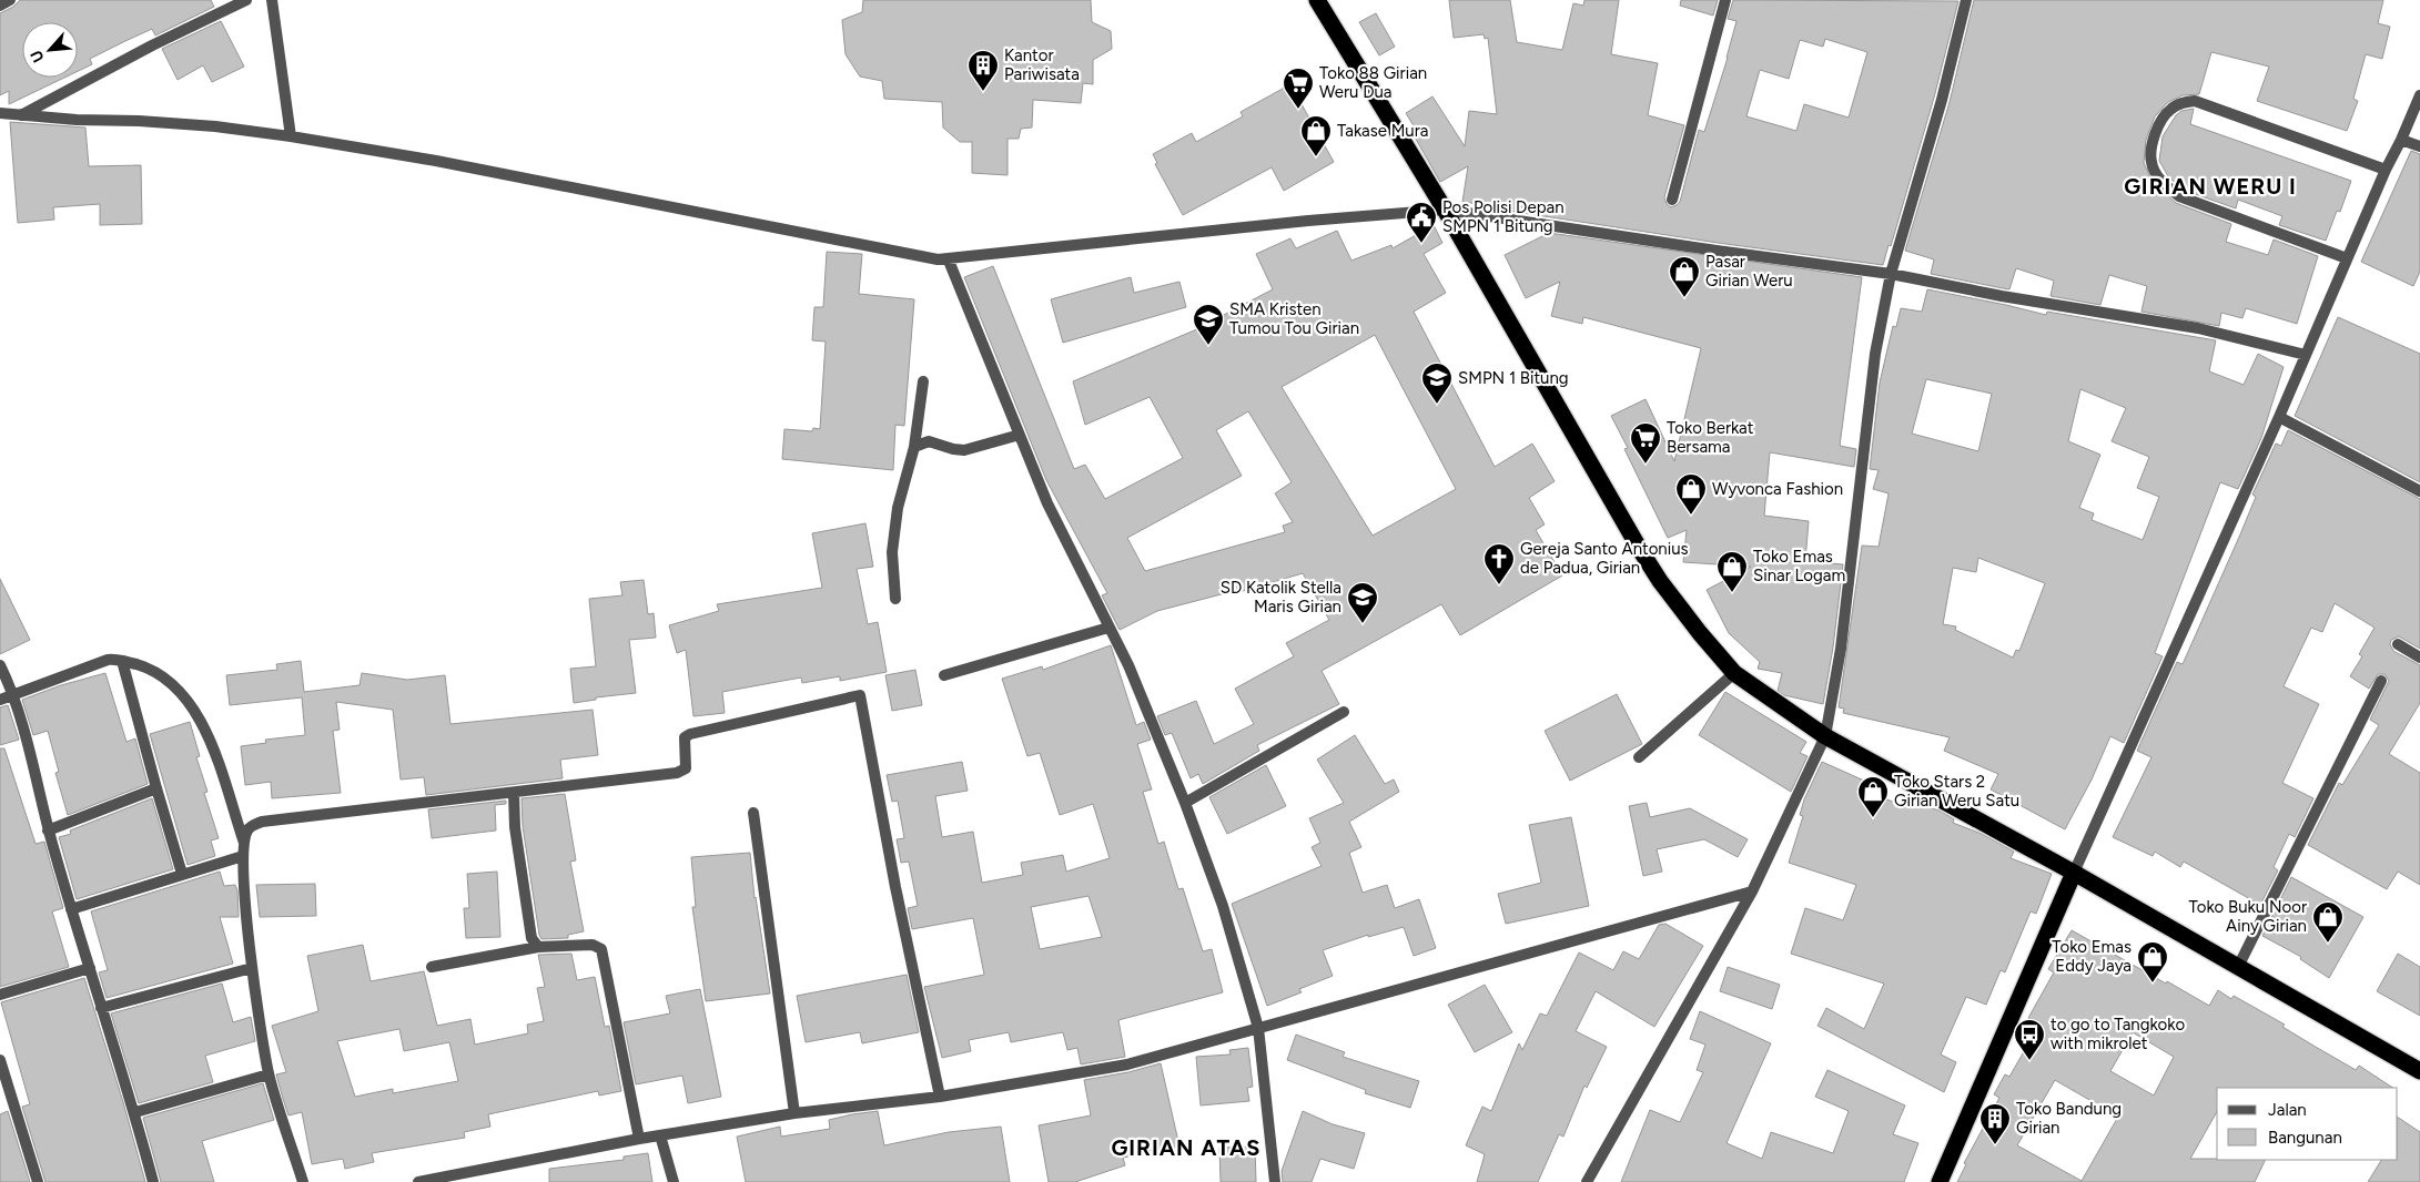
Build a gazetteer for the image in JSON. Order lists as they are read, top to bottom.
{
  "districts": ["GIRIAN WERU I", "GIRIAN ATAS"],
  "places": {
    "building": ["Kantor Pariwisata", "Toko Bandung Girian"],
    "supermarket": ["Toko 88 Girian Weru Dua", "Toko Berkat Bersama"],
    "shop": [
      "Takase Mura",
      "Pasar Girian Weru",
      "Wyvonca Fashion",
      "Toko Emas Sinar Logam",
      "Toko Stars 2 Girian Weru Satu",
      "Toko Buku Noor Ainy Girian",
      "Toko Emas Eddy Jaya"
    ],
    "public building": ["Pos Polisi Depan SMPN 1 Bitung"],
    "school or university": ["SMA Kristen Tumou Tou Girian", "SMPN 1 Bitung", "SD Katolik Stella Maris Girian"],
    "church": ["Gereja Santo Antonius de Padua, Girian"],
    "bus stop": ["to go to Tangkoko with mikrolet"]
  },
  "legend": ["Jalan", "Bangunan"],
  "north": "bottom left"
}
